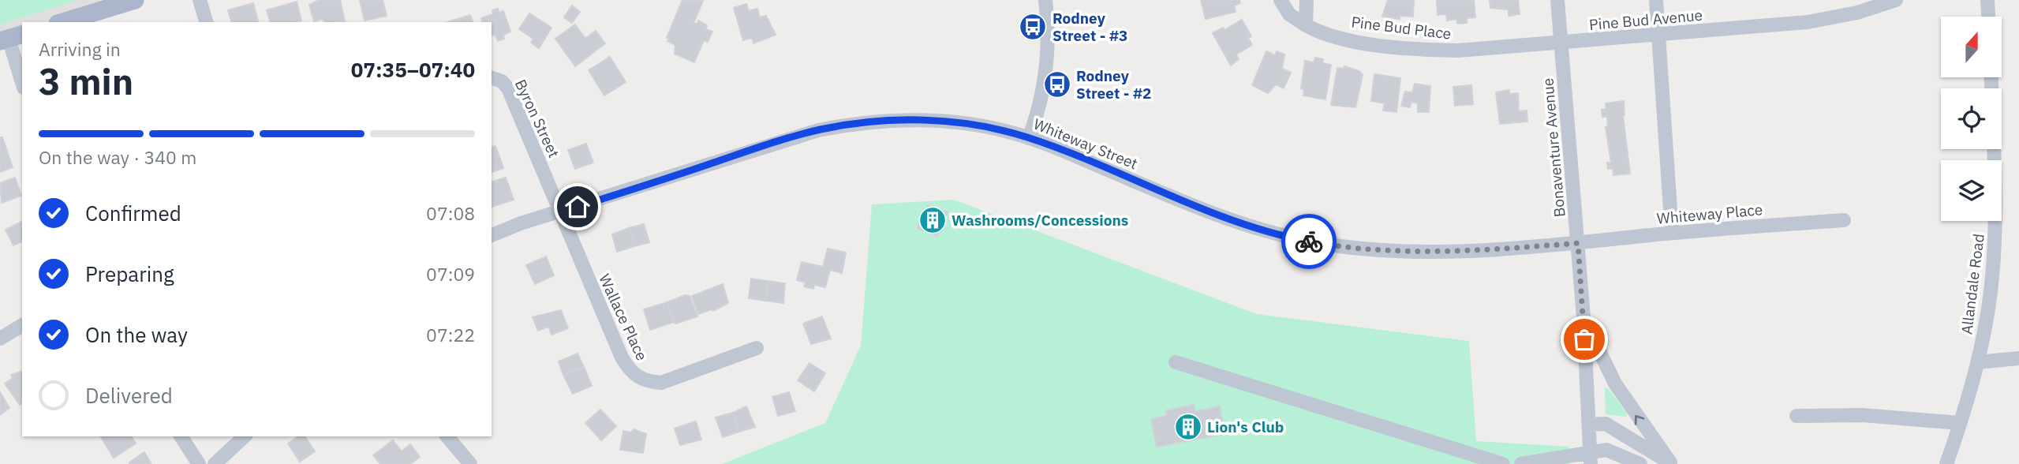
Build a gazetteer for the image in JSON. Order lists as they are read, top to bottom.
{
  "streets": {
    "street": [
      "Pine Bud Avenue",
      "Pine Bud Place",
      "Byron Street",
      "Whiteway Street",
      "Bonaventure Avenue",
      "Whiteway Place",
      "Allandale Road",
      "Wallace Place"
    ]
  },
  "crossings": [
    ["Pine Bud Avenue", "Pine Bud Place"],
    ["Pine Bud Avenue", "Bonaventure Avenue"],
    ["Pine Bud Place", "Bonaventure Avenue"],
    ["Byron Street", "Whiteway Street"],
    ["Byron Street", "Wallace Place"],
    ["Whiteway Street", "Bonaventure Avenue"],
    ["Whiteway Street", "Whiteway Place"],
    ["Whiteway Street", "Wallace Place"],
    ["Bonaventure Avenue", "Whiteway Place"]
  ],
  "places": {
    "bus stop": ["Rodney Street - #3", "Rodney Street - #2"],
    "building": ["Washrooms/Concessions", "Lion's Club"]
  },
  "north": "top",
  "page": {
    "heading": ["3 min", "Arriving in", "07:35–07:40"],
    "bar": "On the way · 340 m",
    "list": [
      ["Confirmed", "07:08"],
      ["Preparing", "07:09"],
      ["On the way", "07:22"],
      "Delivered"
    ]
  }
}
